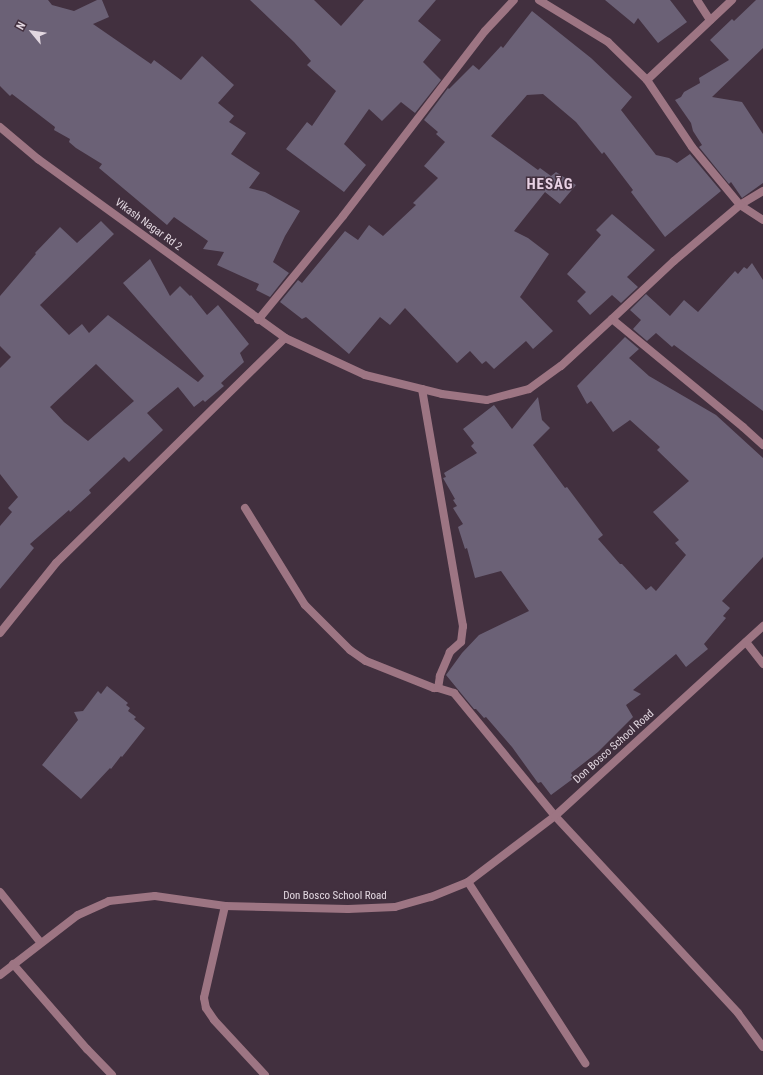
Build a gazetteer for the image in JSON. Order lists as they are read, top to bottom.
{
  "streets": {
    "street": ["Vikash Nagar Rd 2", "Don Bosco School Road"]
  },
  "districts": ["HESĀG"],
  "north": "top left"
}
